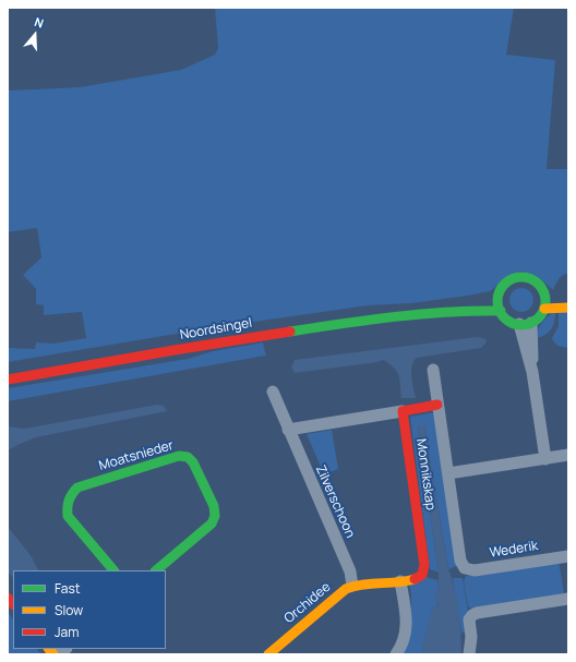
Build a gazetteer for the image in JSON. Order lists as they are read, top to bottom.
{
  "streets": {
    "main road": [
      "Noordsingel",
      "Moatsnieder",
      "Monnikskap",
      "Orchidee"
    ],
    "street": ["Zilverschoon", "Wederik"]
  },
  "crossings": [
    ["Monnikskap", "Wederik"],
    ["Monnikskap", "Orchidee"],
    ["Zilverschoon", "Orchidee"]
  ],
  "legend": ["Fast", "Slow", "Jam"],
  "north": "top"
}
